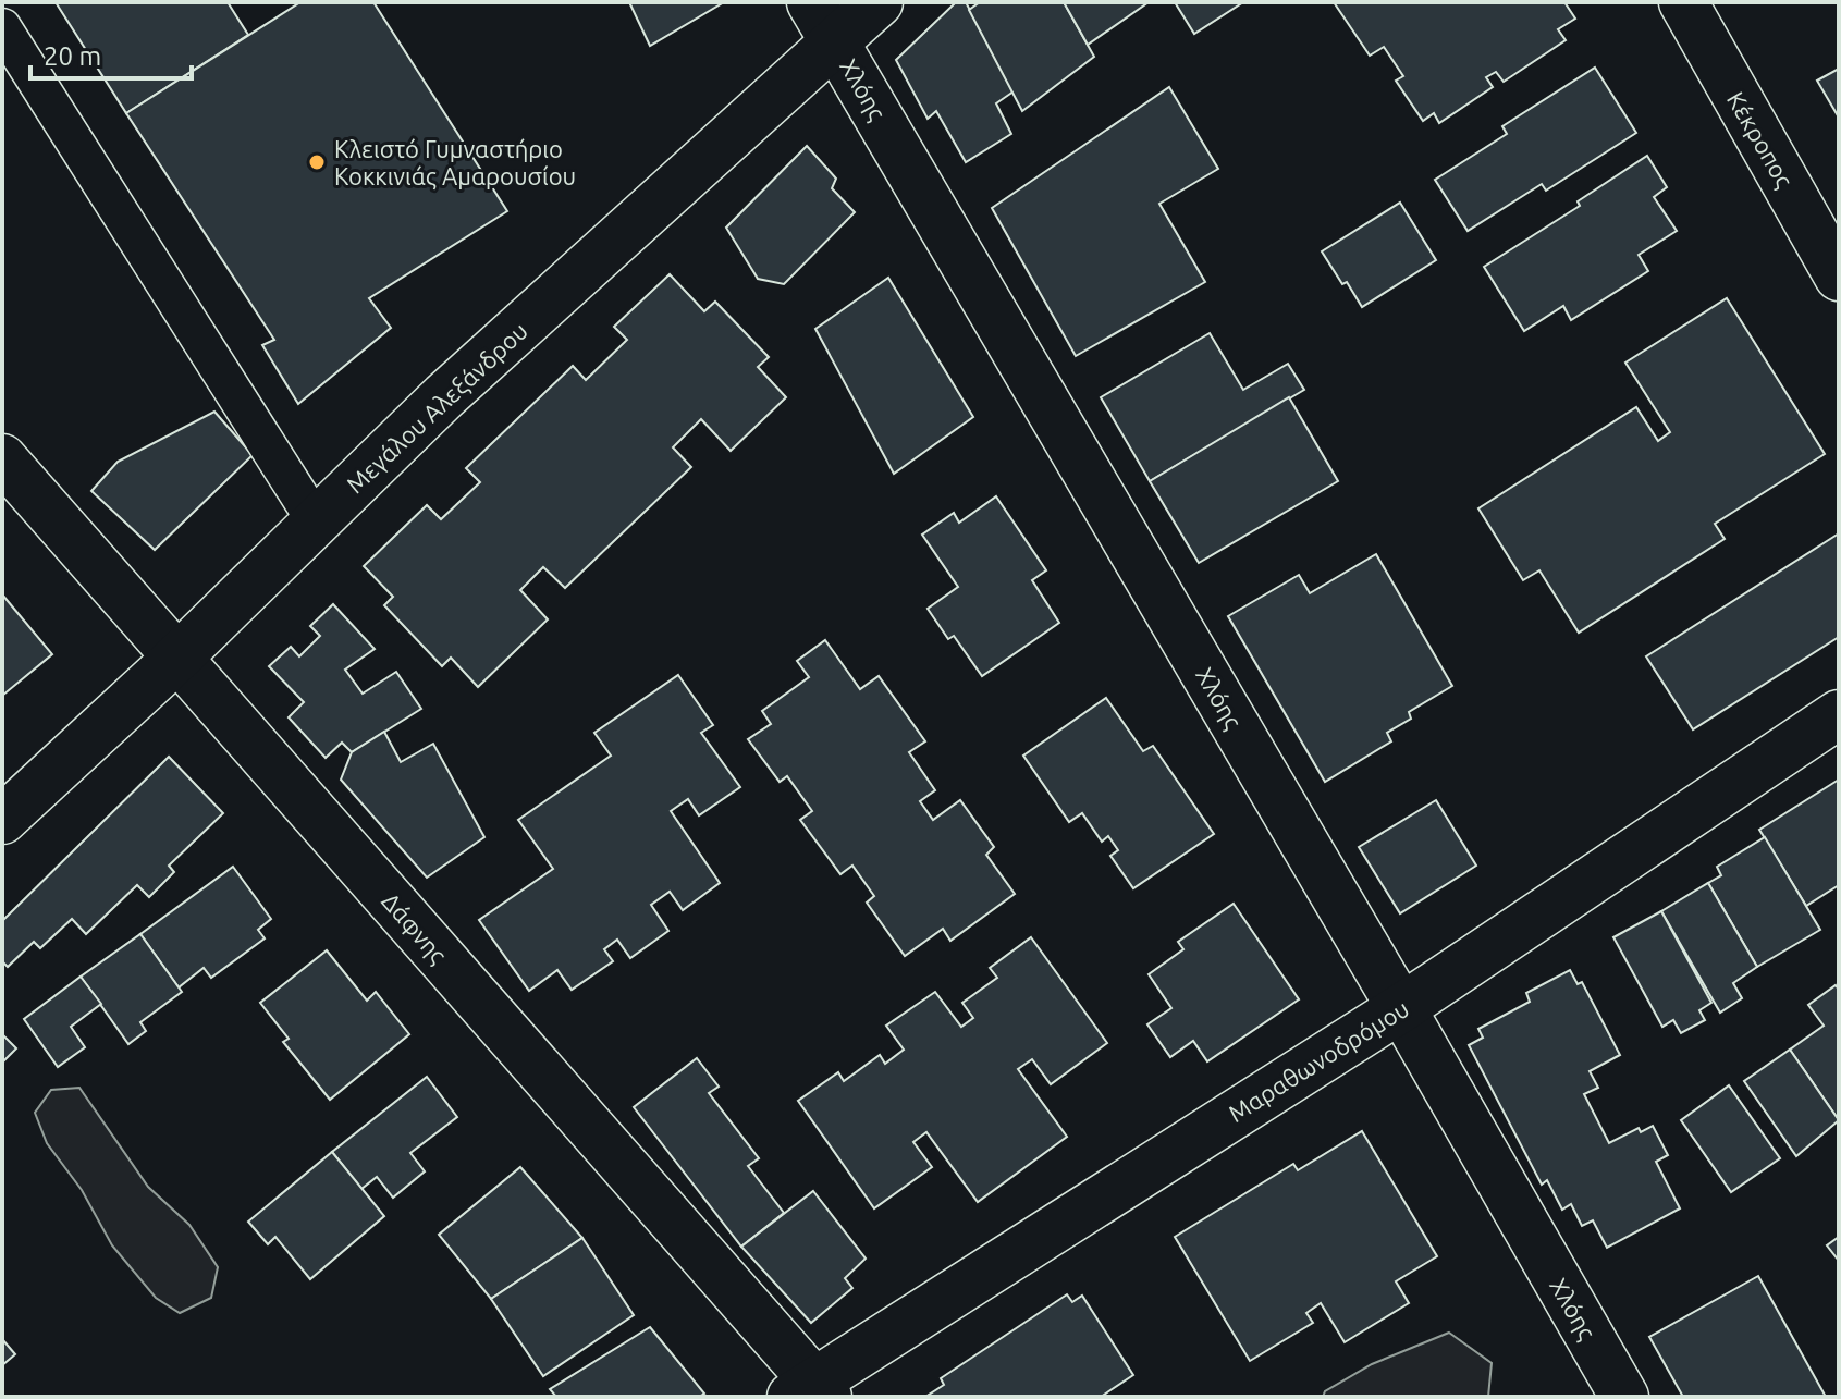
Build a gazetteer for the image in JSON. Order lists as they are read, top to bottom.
{
  "streets": {
    "street": [
      "Χλόης",
      "Κέκροπος",
      "Μεγάλου Αλεξάνδρου",
      "Δάφνης",
      "Μαραθωνοδρόμου"
    ]
  },
  "crossings": [
    ["Χλόης", "Μεγάλου Αλεξάνδρου"],
    ["Χλόης", "Μαραθωνοδρόμου"],
    ["Μεγάλου Αλεξάνδρου", "Δάφνης"],
    ["Δάφνης", "Μαραθωνοδρόμου"]
  ],
  "places": ["Κλειστό Γυμναστήριο Κοκκινιάς Αμαρουσίου"],
  "scale_bar": "20 m"
}
